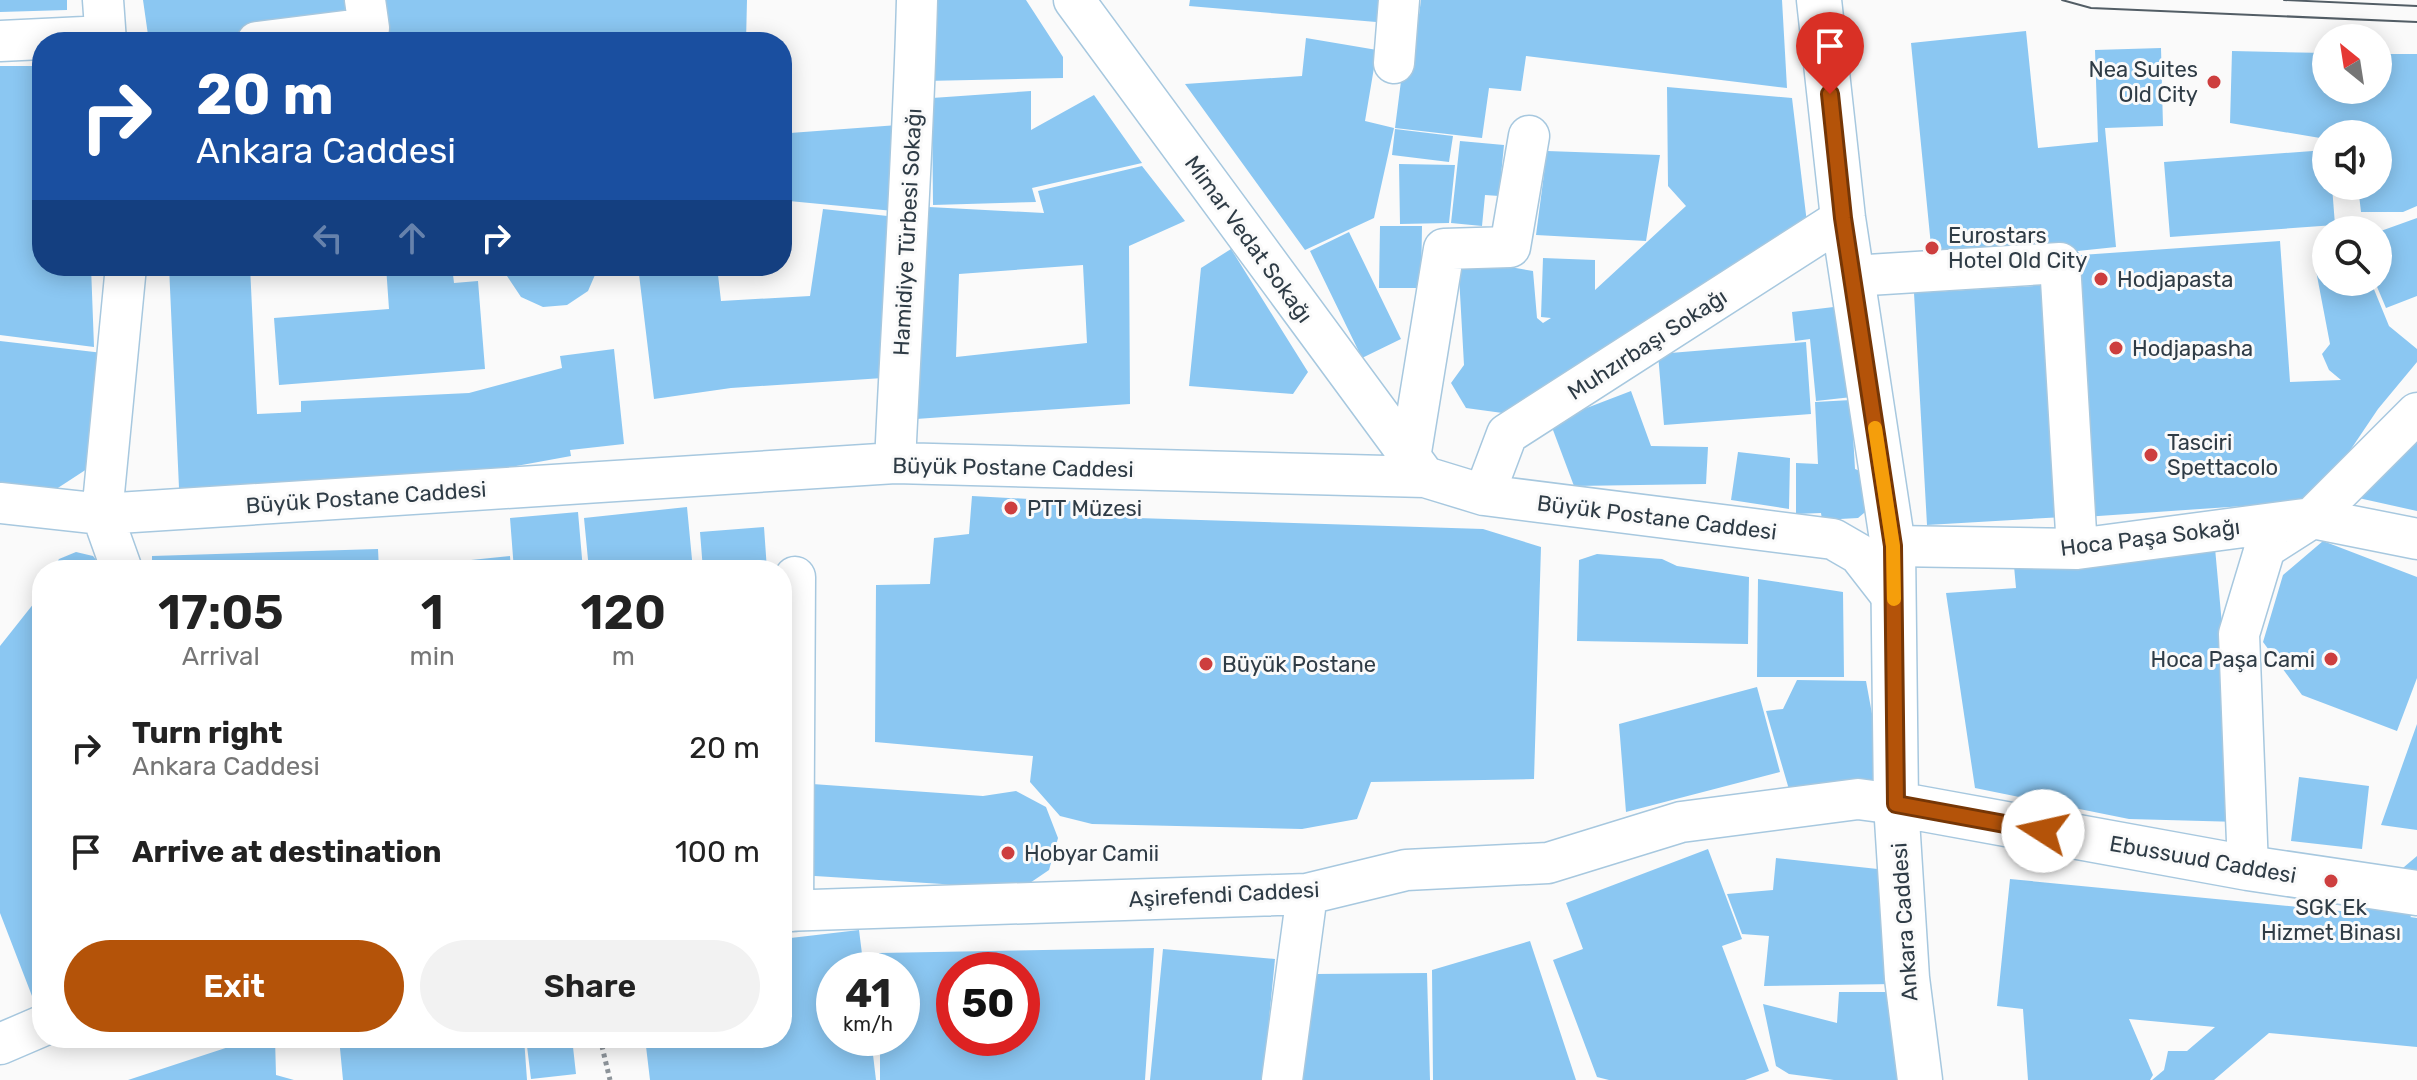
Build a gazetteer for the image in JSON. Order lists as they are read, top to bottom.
{
  "streets": {
    "main road": ["Ebussuud Caddesi", "Ankara Caddesi"],
    "street": [
      "Hamidiye Türbesi Sokağı",
      "Mimar Vedat Sokağı",
      "Muhzırbaşı Sokağı",
      "Büyük Postane Caddesi",
      "Hoca Paşa Sokağı",
      "Aşirefendi Caddesi"
    ]
  },
  "crossings": [
    ["Hamidiye Türbesi Sokağı", "Büyük Postane Caddesi"],
    ["Mimar Vedat Sokağı", "Büyük Postane Caddesi"],
    ["Muhzırbaşı Sokağı", "Büyük Postane Caddesi"],
    ["Muhzırbaşı Sokağı", "Ankara Caddesi"],
    ["Büyük Postane Caddesi", "Ankara Caddesi"],
    ["Hoca Paşa Sokağı", "Ebussuud Caddesi"],
    ["Hoca Paşa Sokağı", "Ankara Caddesi"],
    ["Ebussuud Caddesi", "Aşirefendi Caddesi"],
    ["Ebussuud Caddesi", "Ankara Caddesi"],
    ["Aşirefendi Caddesi", "Ankara Caddesi"]
  ],
  "places": [
    "Nea Suites Old City",
    "Eurostars Hotel Old City",
    "Hodjapasta",
    "Hodjapasha",
    "Tasciri Spettacolo",
    "PTT Müzesi",
    "Hoca Paşa Cami",
    "Büyük Postane",
    "Hobyar Camii",
    "SGK Ek Hizmet Binası"
  ],
  "north": "top left",
  "page": {
    "turn": ["20 m", "Ankara Caddesi"],
    "eta": [
      "17:05",
      "Arrival",
      "1",
      "min",
      "120",
      "m"
    ],
    "list": [
      {
        "name": "Turn right",
        "note": "Ankara Caddesi",
        "value": "20 m"
      },
      {
        "name": "Arrive at destination",
        "value": "100 m"
      }
    ],
    "buttons": ["Exit", "Share"],
    "speed": "41 km/h",
    "limit": "50"
  }
}
